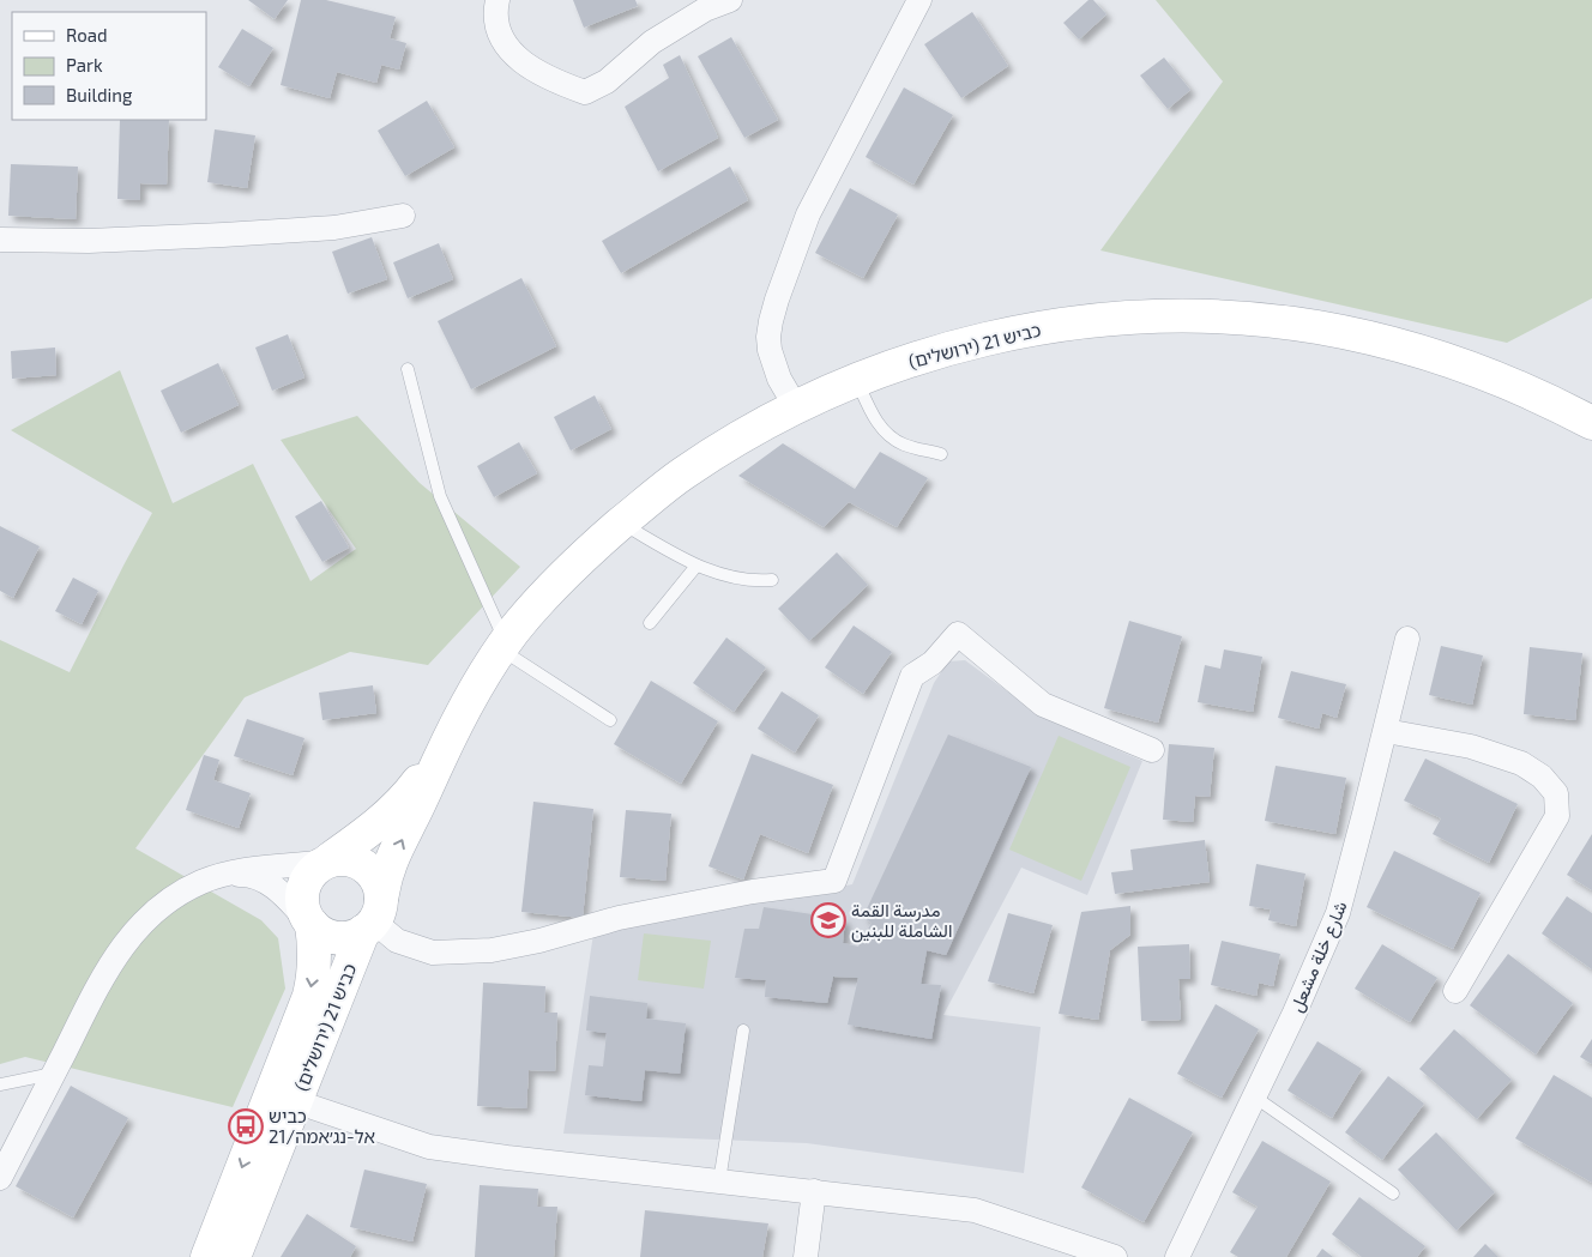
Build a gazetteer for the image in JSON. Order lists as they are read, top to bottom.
{
  "streets": {
    "main road": ["כביש 21 (ירושלים)"],
    "street": ["شارع خلة مشعل"]
  },
  "places": {
    "school or university": ["مدرسة القمة الشاملة للبنين"],
    "bus stop": ["כביש 21/אל-נג׳אמה"]
  },
  "legend": ["Road", "Park", "Building"]
}
